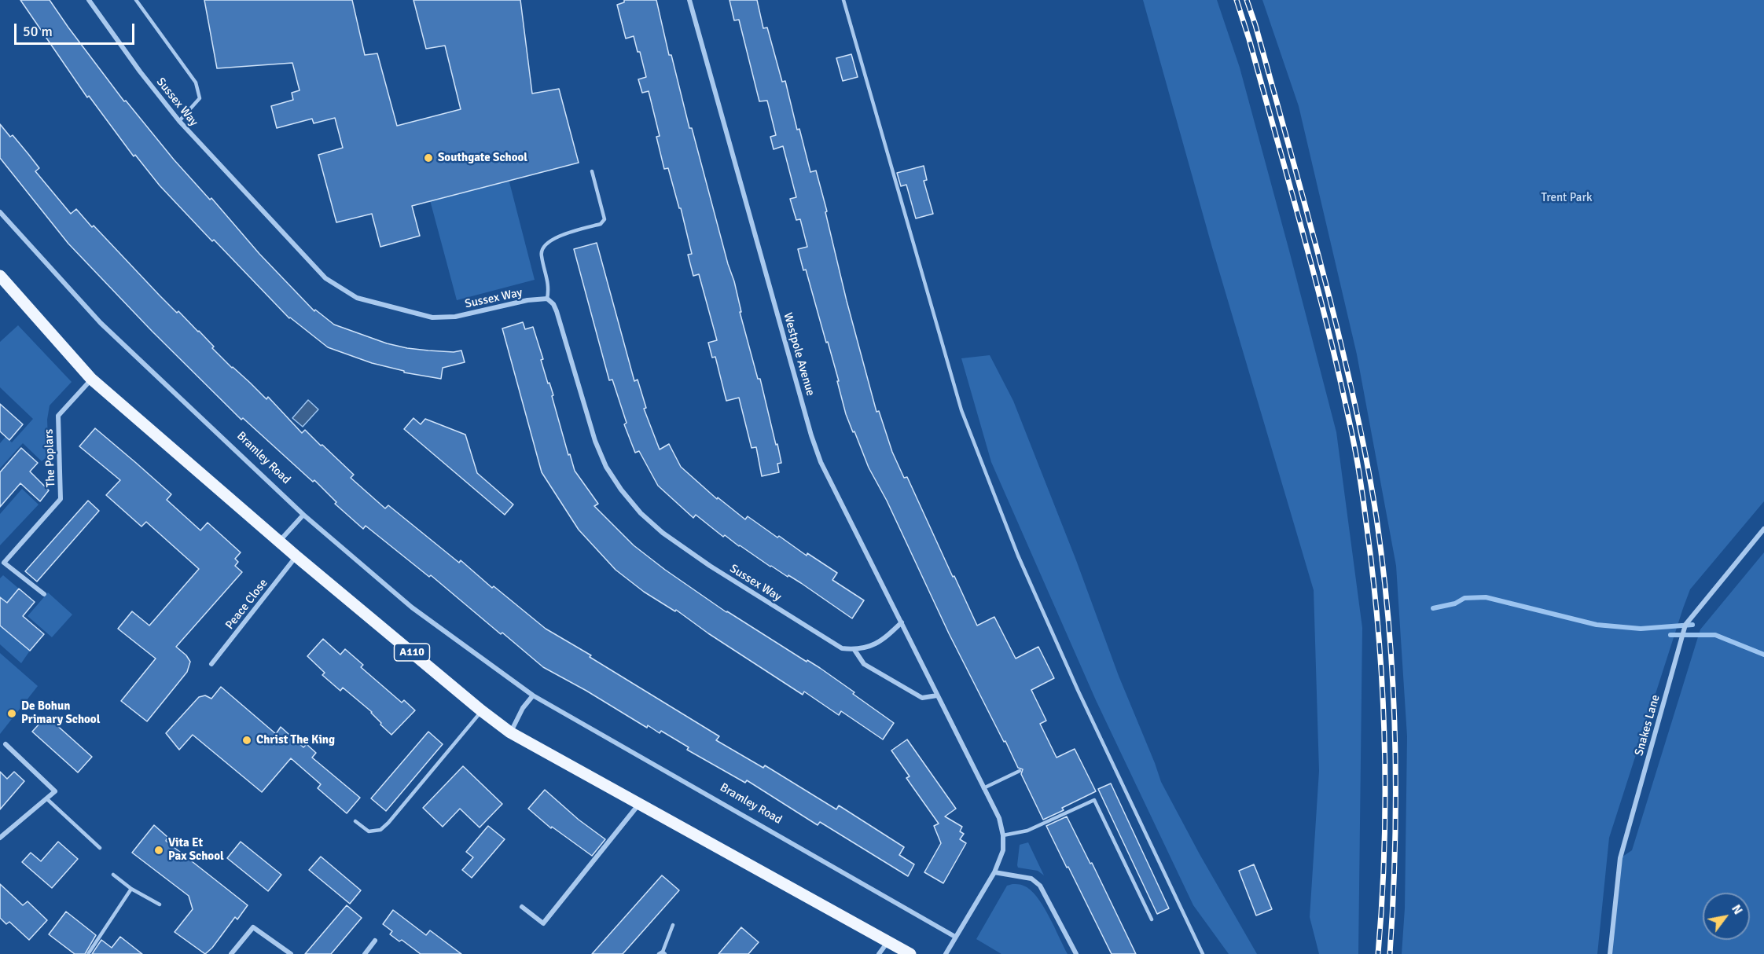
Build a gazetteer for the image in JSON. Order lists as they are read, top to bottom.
{
  "streets": {
    "main road": ["A110"],
    "street": [
      "Sussex Way",
      "Westpole Avenue",
      "The Poplars",
      "Bramley Road",
      "Peace Close",
      "Snakes Lane"
    ]
  },
  "crossings": [
    ["The Poplars", "A110"],
    ["Peace Close", "A110"]
  ],
  "parks": ["Trent Park"],
  "places": [
    "Southgate School",
    "De Bohun Primary School",
    "Christ The King",
    "Vita Et Pax School"
  ],
  "scale_bar": "50 m",
  "north": "top right"
}
